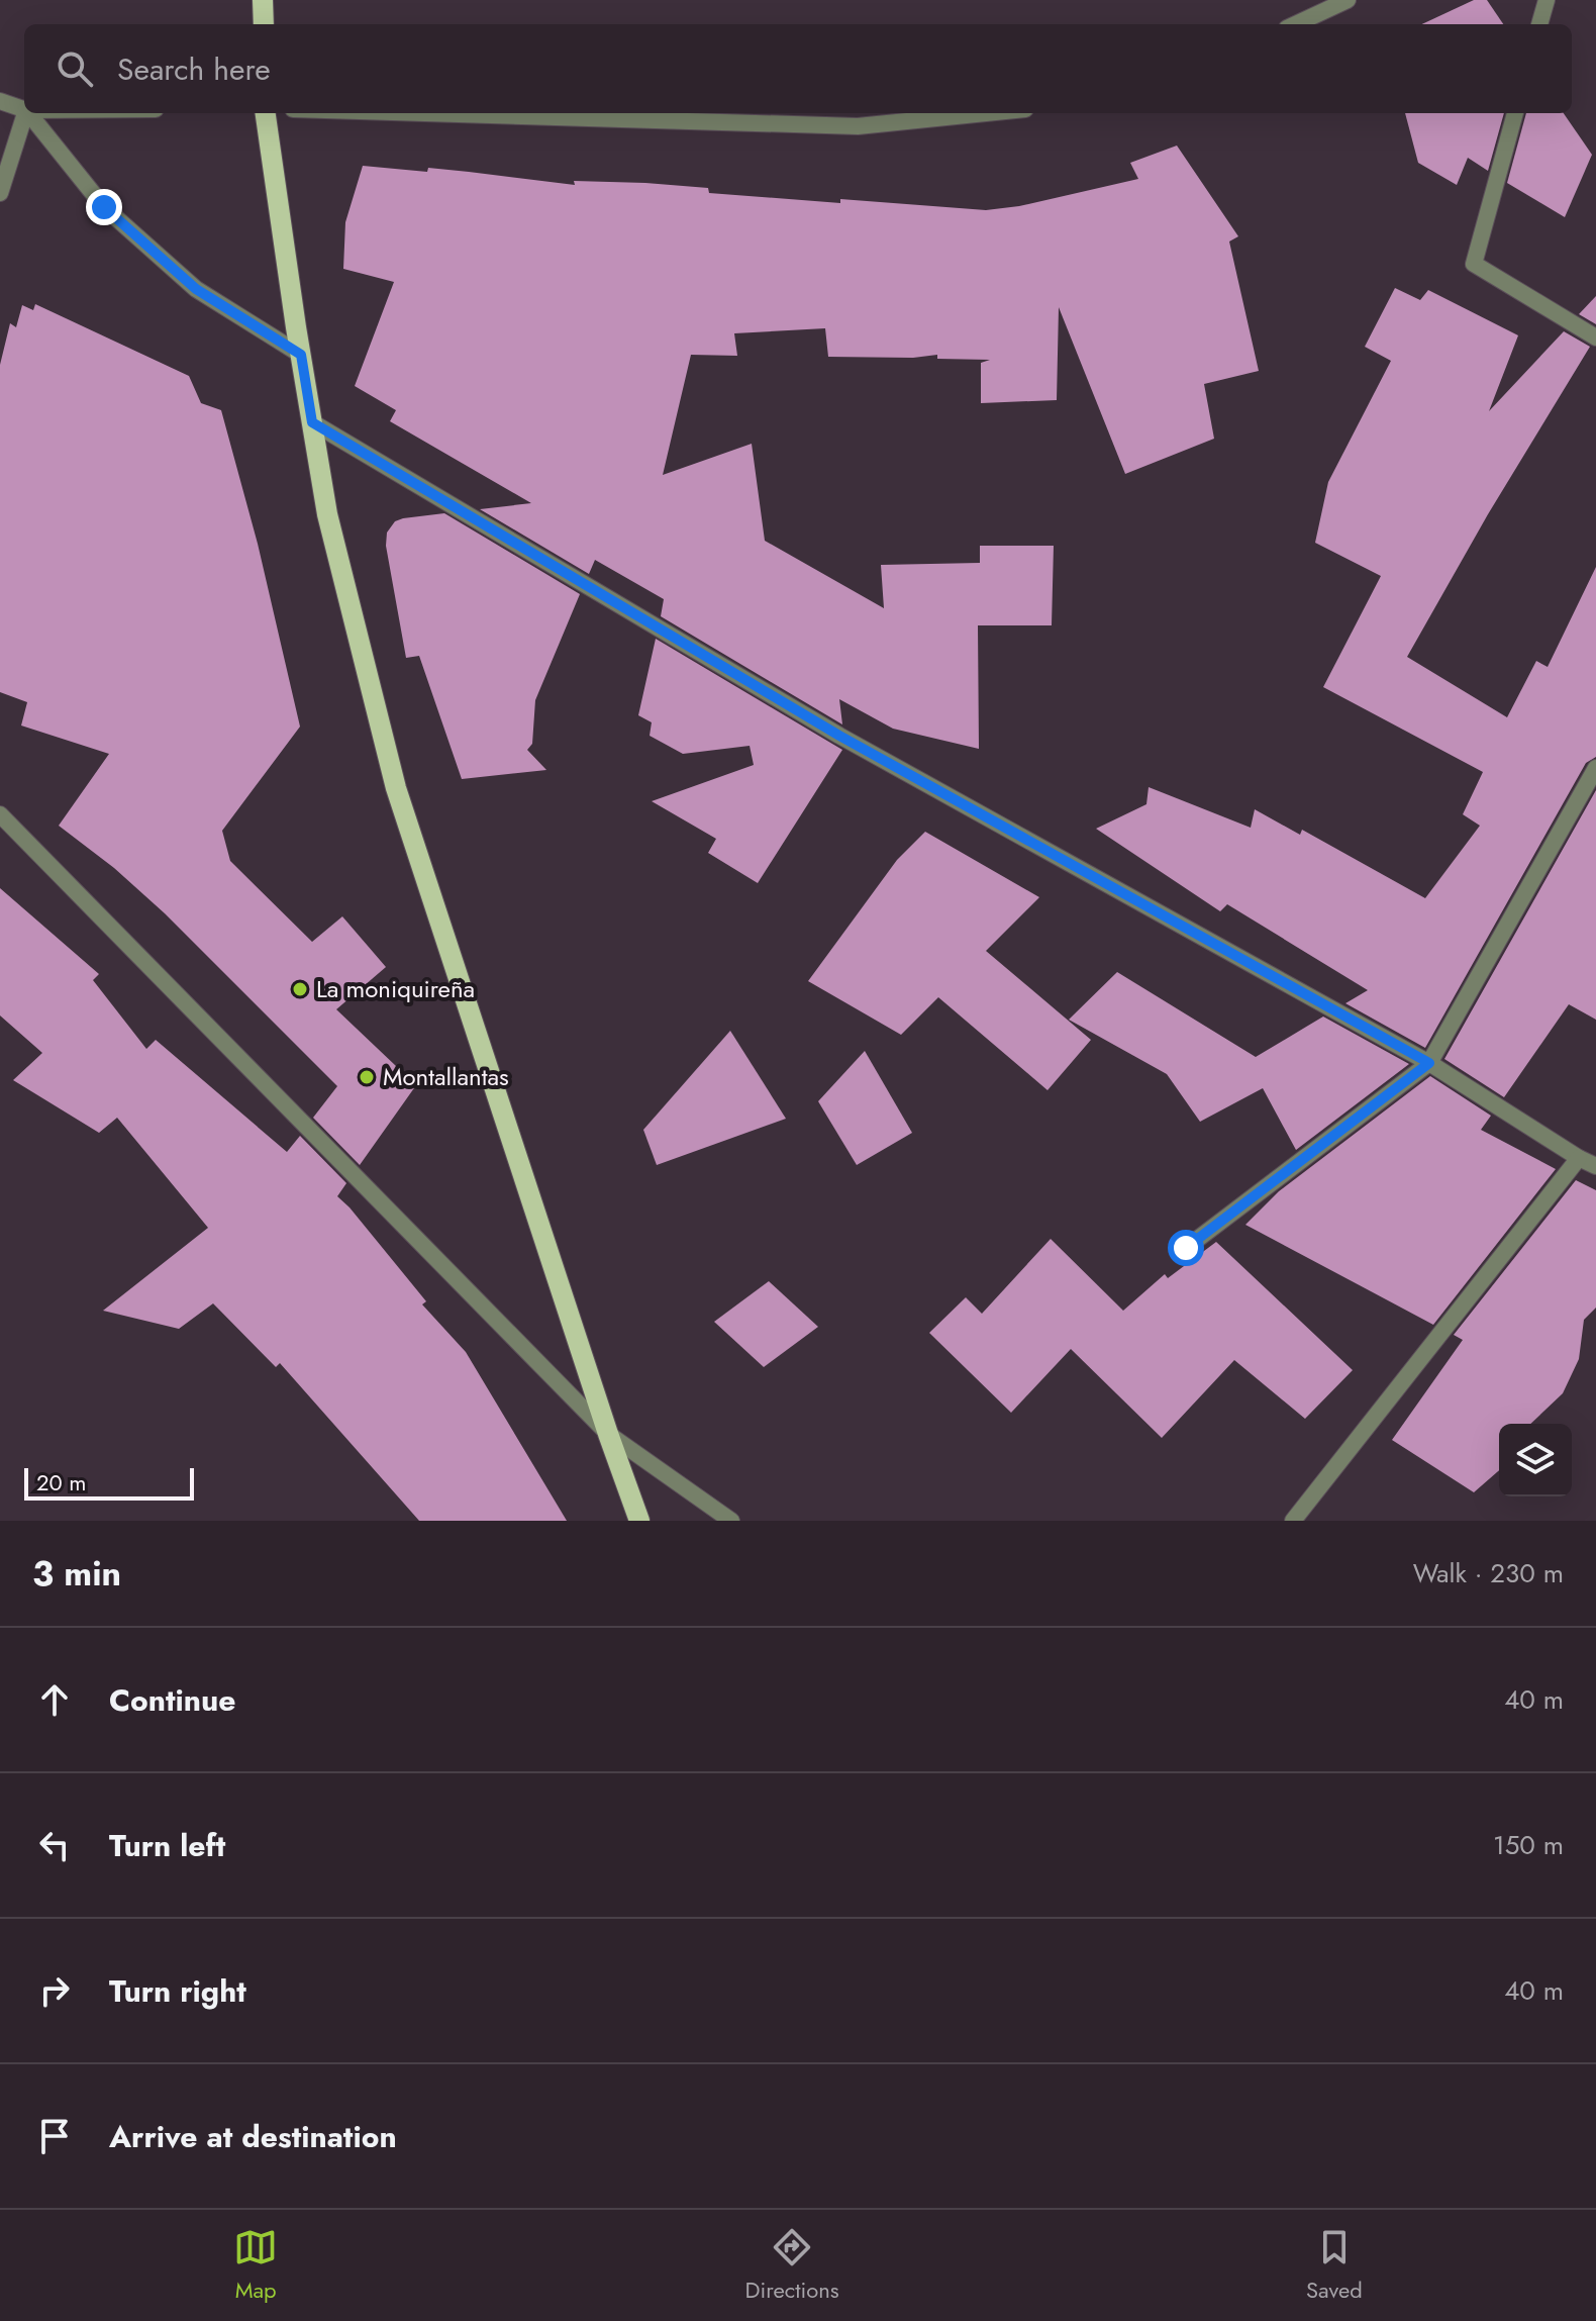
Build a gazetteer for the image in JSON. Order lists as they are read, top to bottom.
{
  "places": ["La moniquireña", "Montallantas"],
  "scale_bar": "20 m",
  "page": {
    "search": "Search here",
    "scale": "20 m",
    "heading": ["3 min", "Walk · 230 m"],
    "list": [
      ["Continue", "40 m"],
      ["Turn left", "150 m"],
      ["Turn right", "40 m"],
      "Arrive at destination"
    ],
    "nav": ["Map", "Directions", "Saved"]
  }
}
